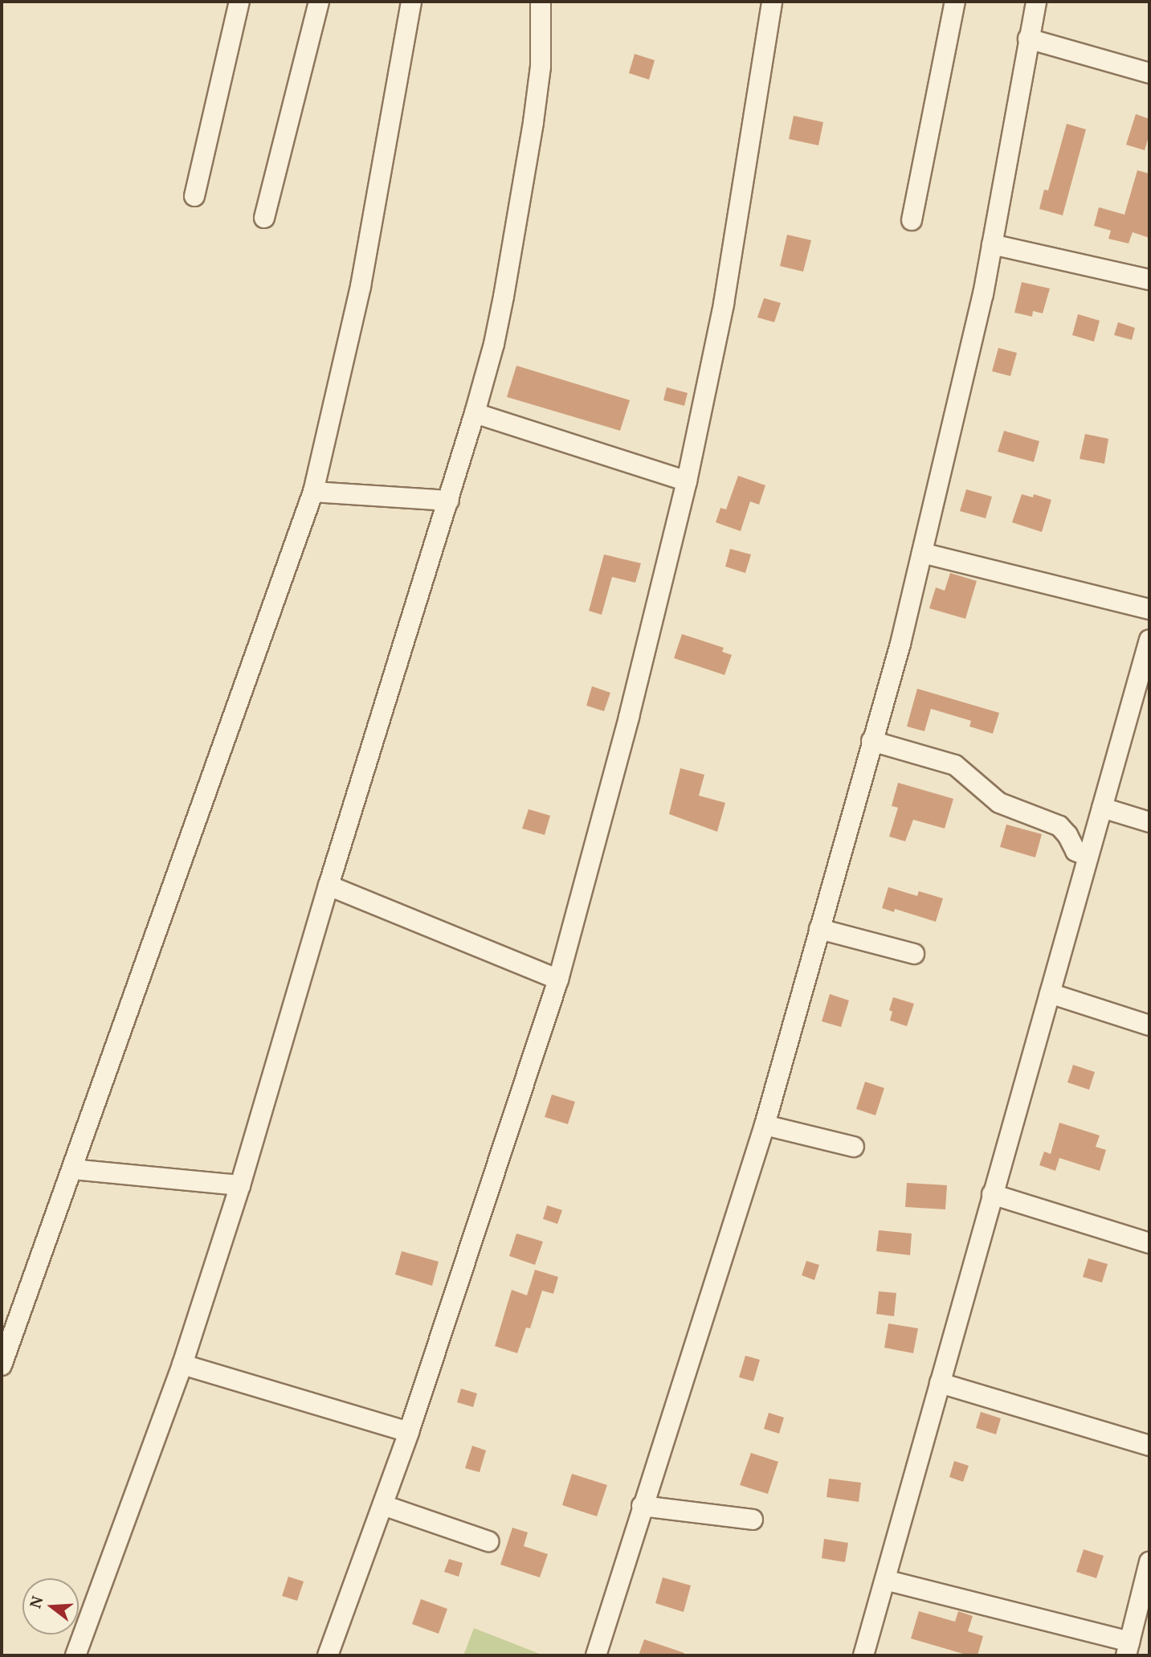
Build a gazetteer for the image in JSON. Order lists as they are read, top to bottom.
{
  "north": "left"
}
